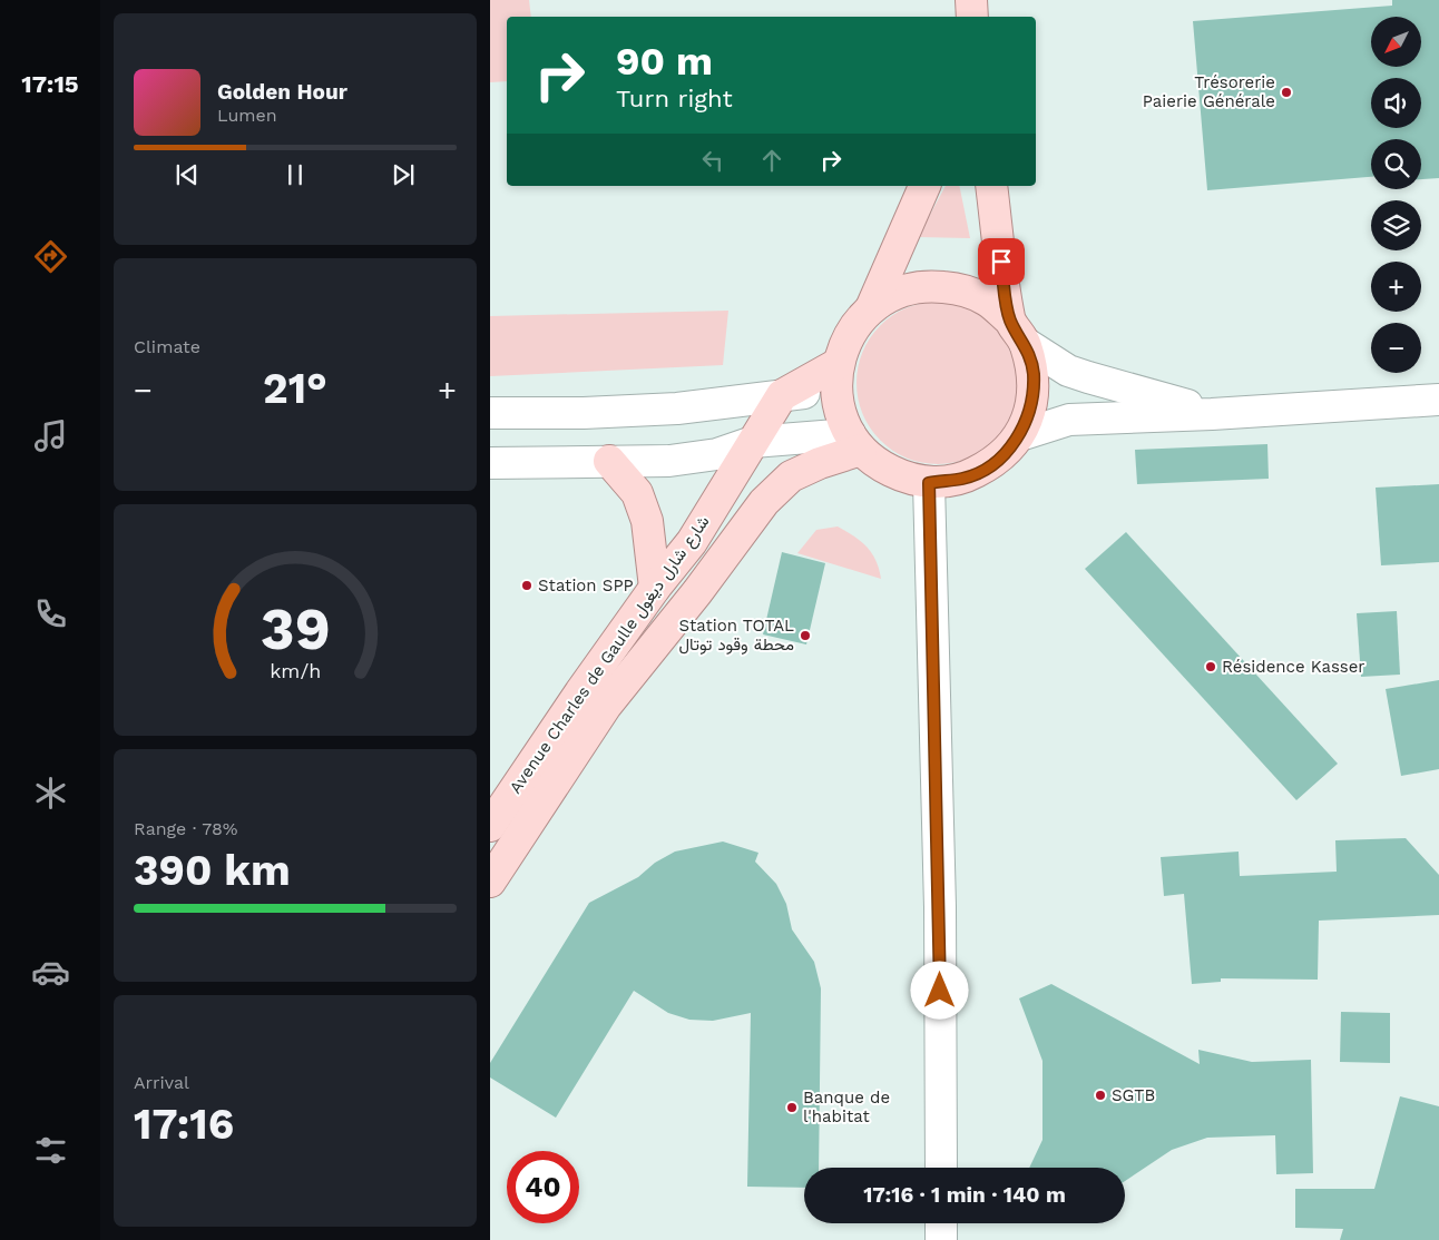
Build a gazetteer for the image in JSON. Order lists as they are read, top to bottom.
{
  "streets": {
    "main road": ["Avenue Charles de Gaulle شارع شارل ديغول"]
  },
  "places": [
    "Trésorerie Paierie Générale",
    "Station SPP",
    "Station TOTAL محطة وقود توتال",
    "Résidence Kasser",
    "SGTB",
    "Banque de l'habitat"
  ],
  "north": "bottom left",
  "page": {
    "tabs": "17:15",
    "map_buttons": ["+", "−"],
    "turn": ["90 m", "Turn right"],
    "song": ["Golden Hour", "Lumen"],
    "tile": [
      "Climate",
      ["Range · 78%", "390 km"],
      ["Arrival", "17:16"]
    ],
    "heat": ["−", "21°", "+"],
    "limit": "40",
    "trip": "17:16 · 1 min · 140 m",
    "gauge": ["39", "km/h"]
  }
}
